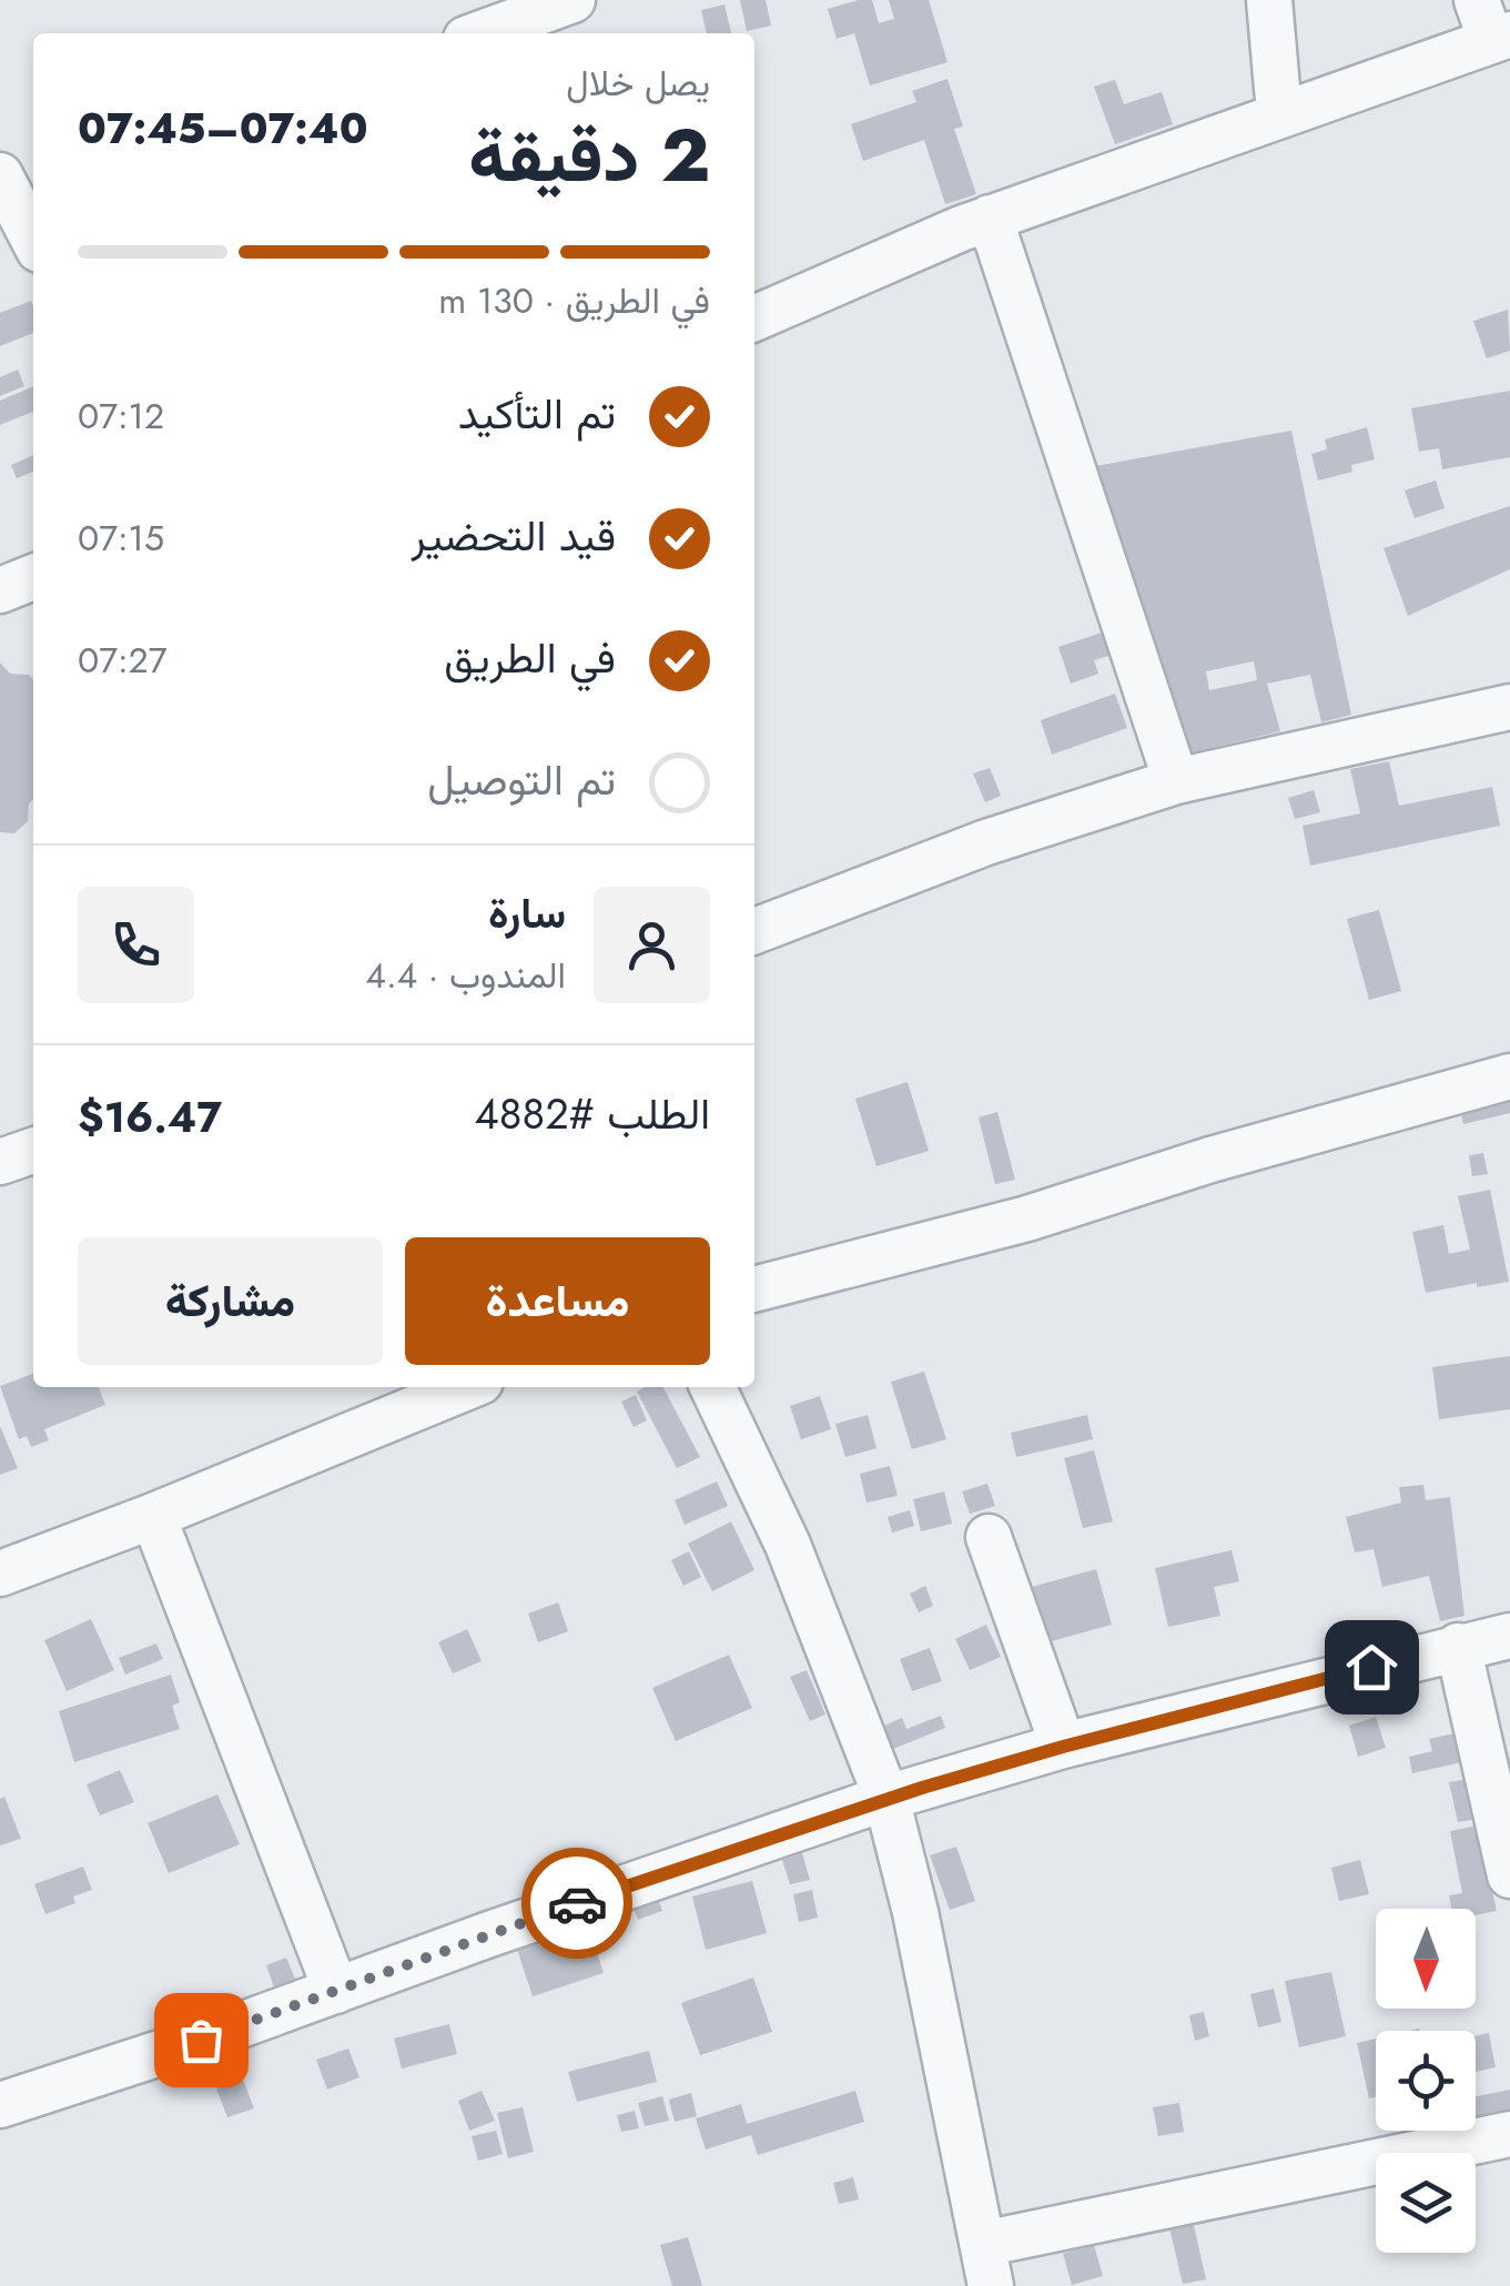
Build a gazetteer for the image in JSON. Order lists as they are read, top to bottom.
{
  "north": "bottom",
  "page": {
    "heading": ["2 دقيقة", "يصل خلال", "07:40–07:45"],
    "panel": [
      "سارة",
      "المندوب · 4.4",
      "الطلب #4882",
      "$16.47"
    ],
    "bar": "في الطريق · 130 m",
    "list": [
      ["تم التأكيد", "07:12"],
      ["قيد التحضير", "07:15"],
      ["في الطريق", "07:27"],
      "تم التوصيل"
    ],
    "buttons": ["مساعدة", "مشاركة"]
  }
}
